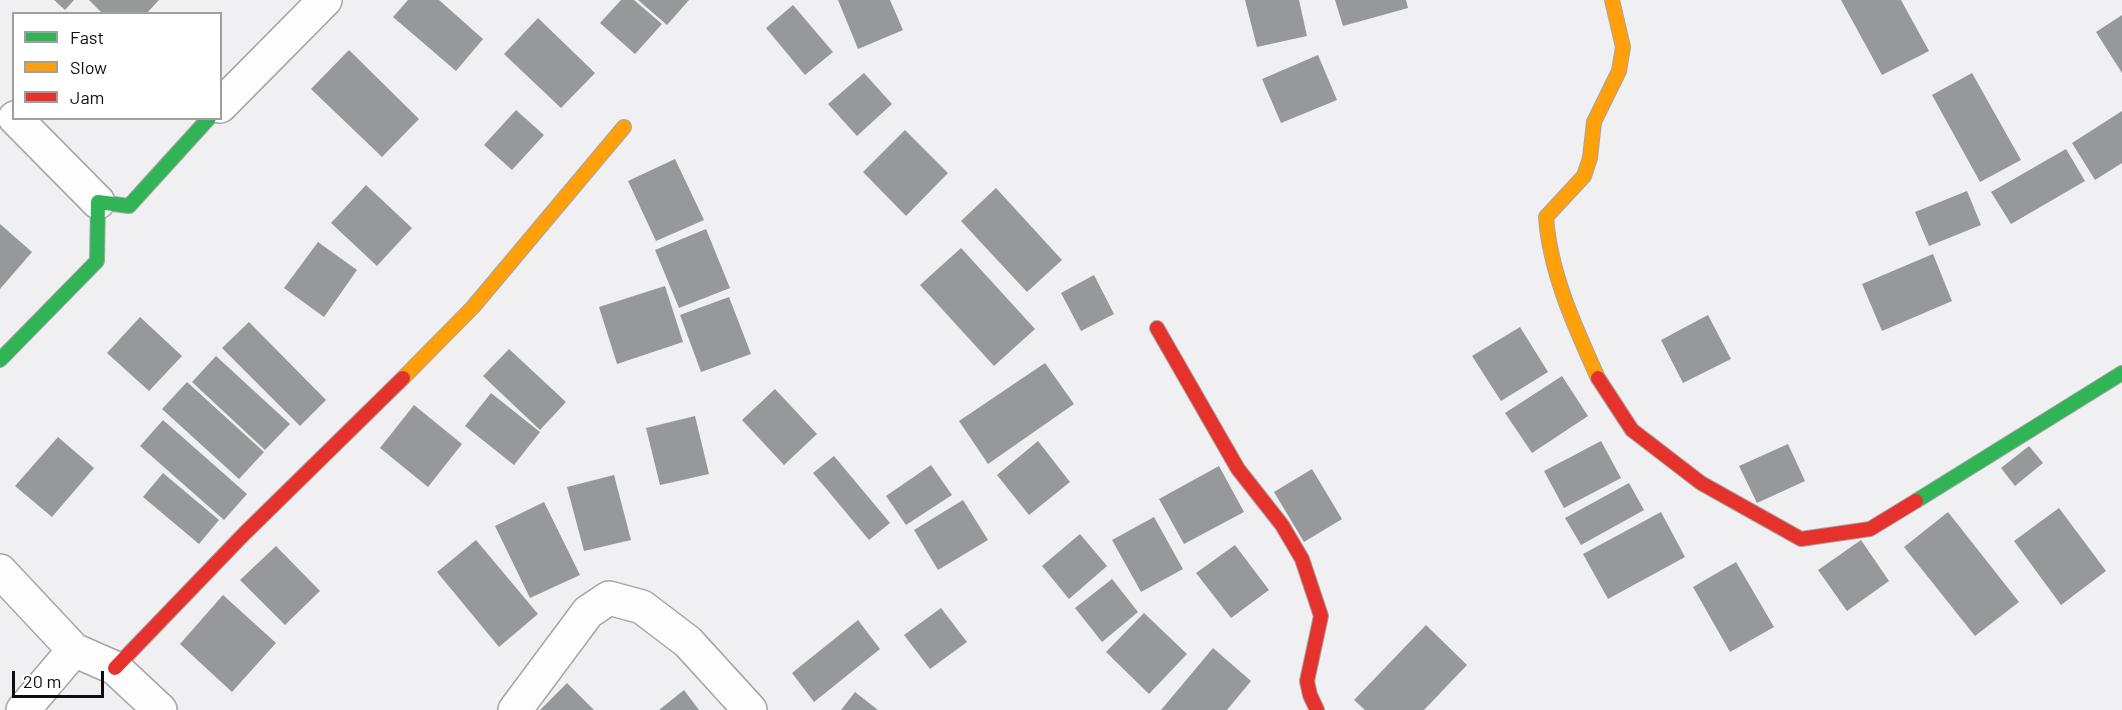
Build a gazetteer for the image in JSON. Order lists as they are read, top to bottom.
{
  "legend": ["Fast", "Slow", "Jam"],
  "scale_bar": "20 m"
}
